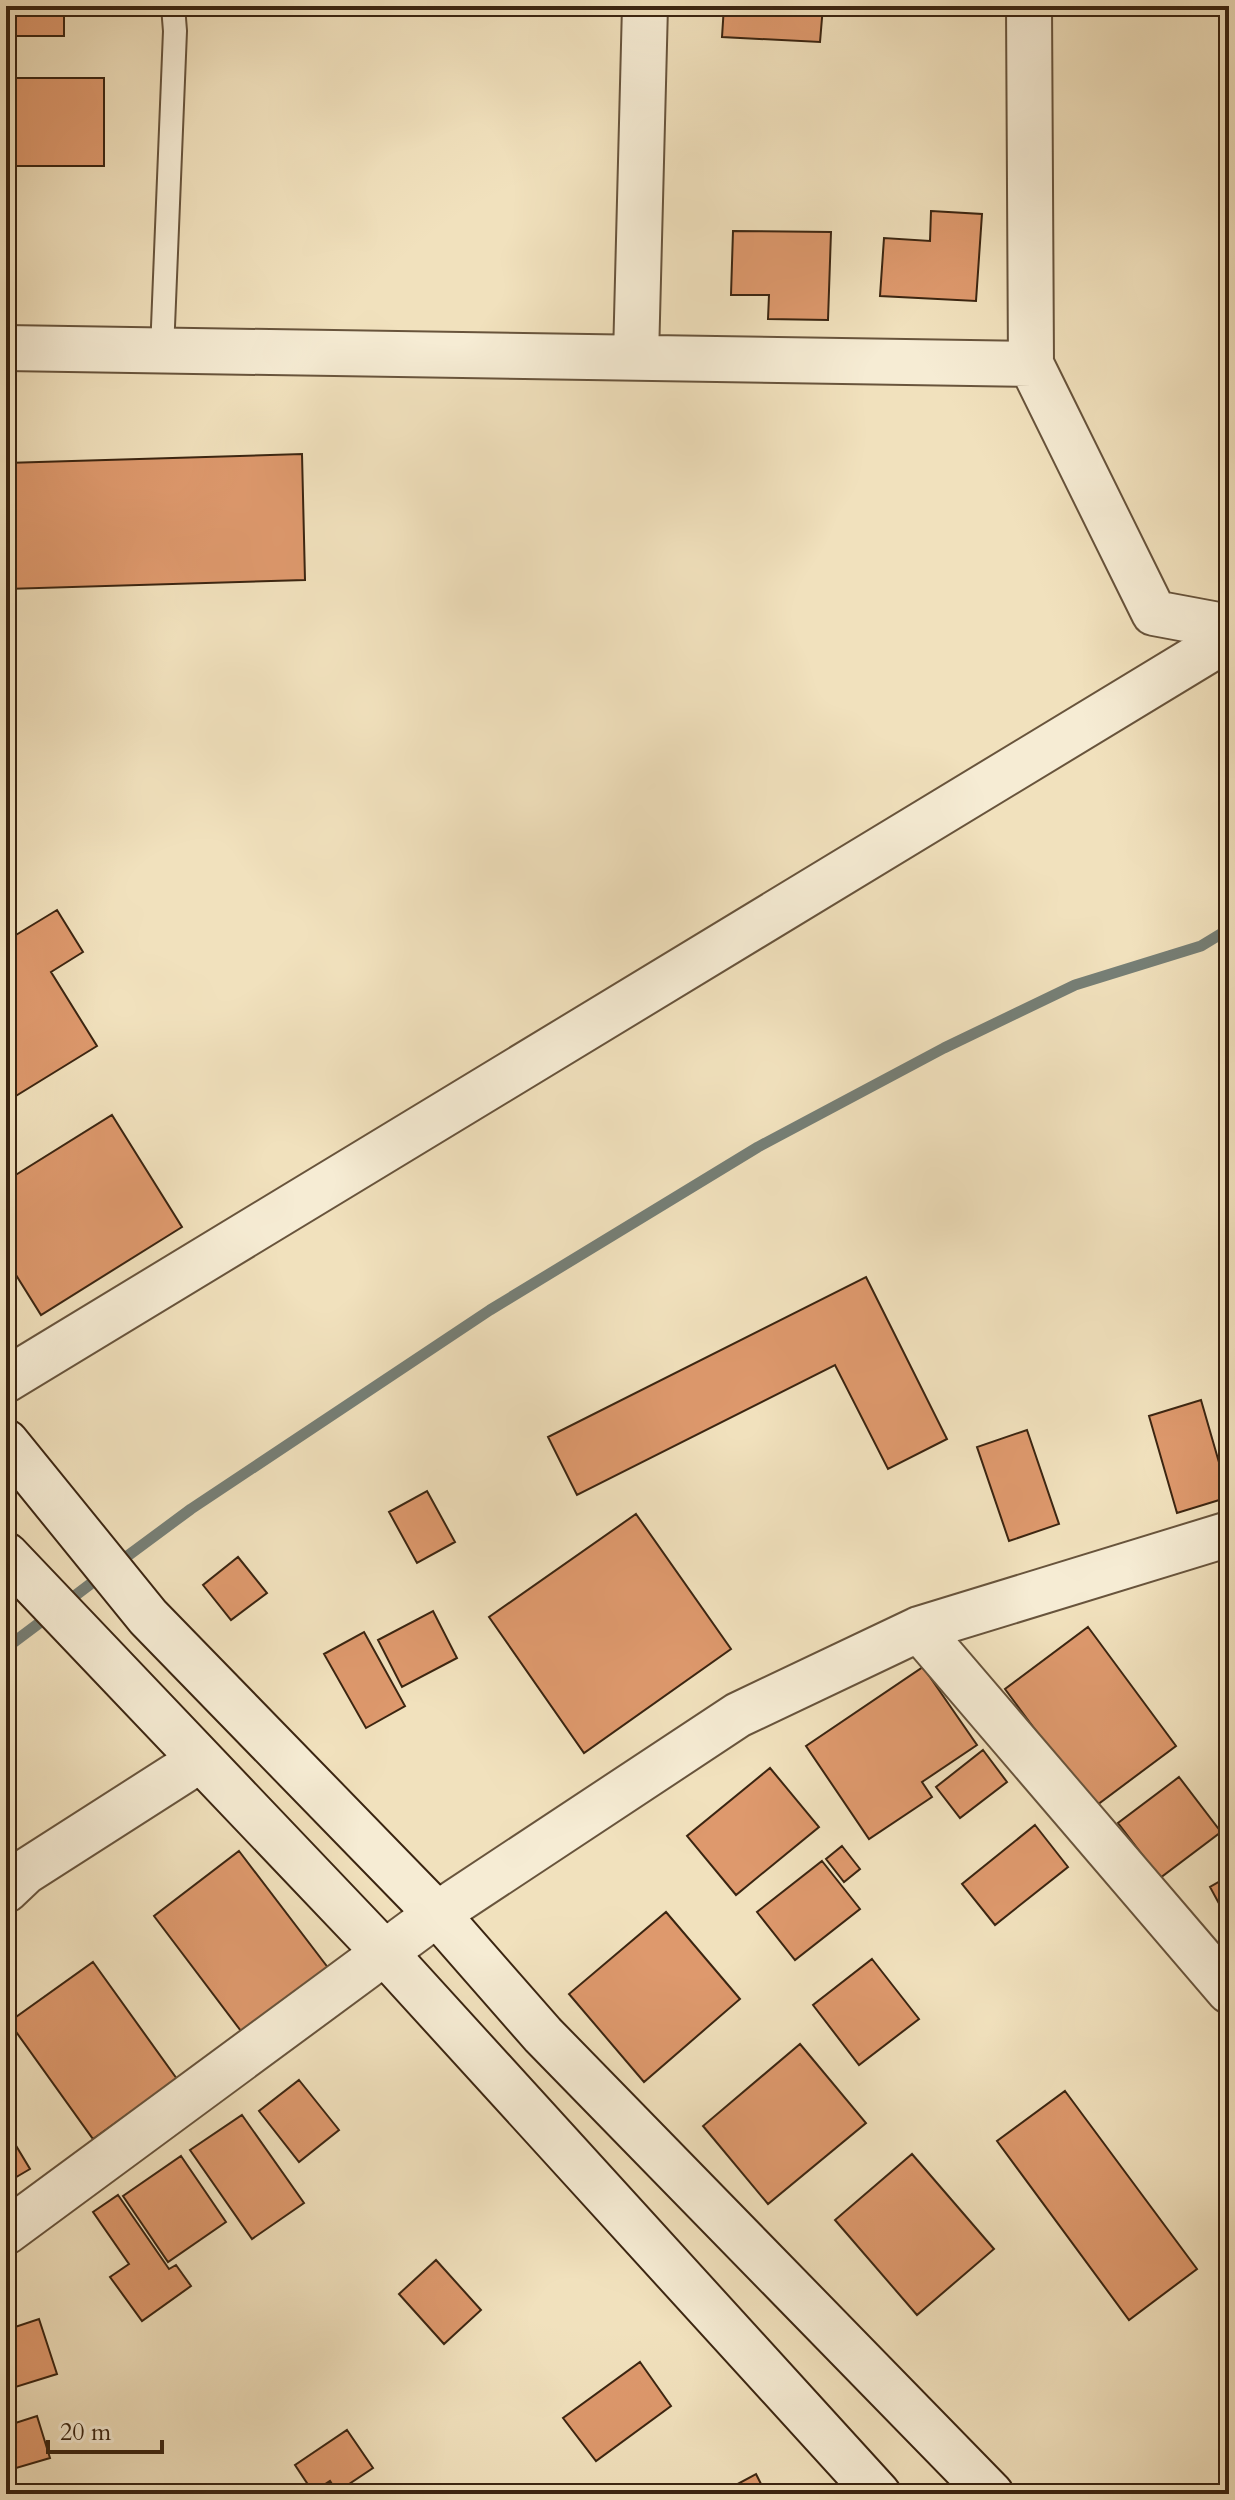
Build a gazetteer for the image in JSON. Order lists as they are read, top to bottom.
{
  "scale_bar": "20 m"
}
